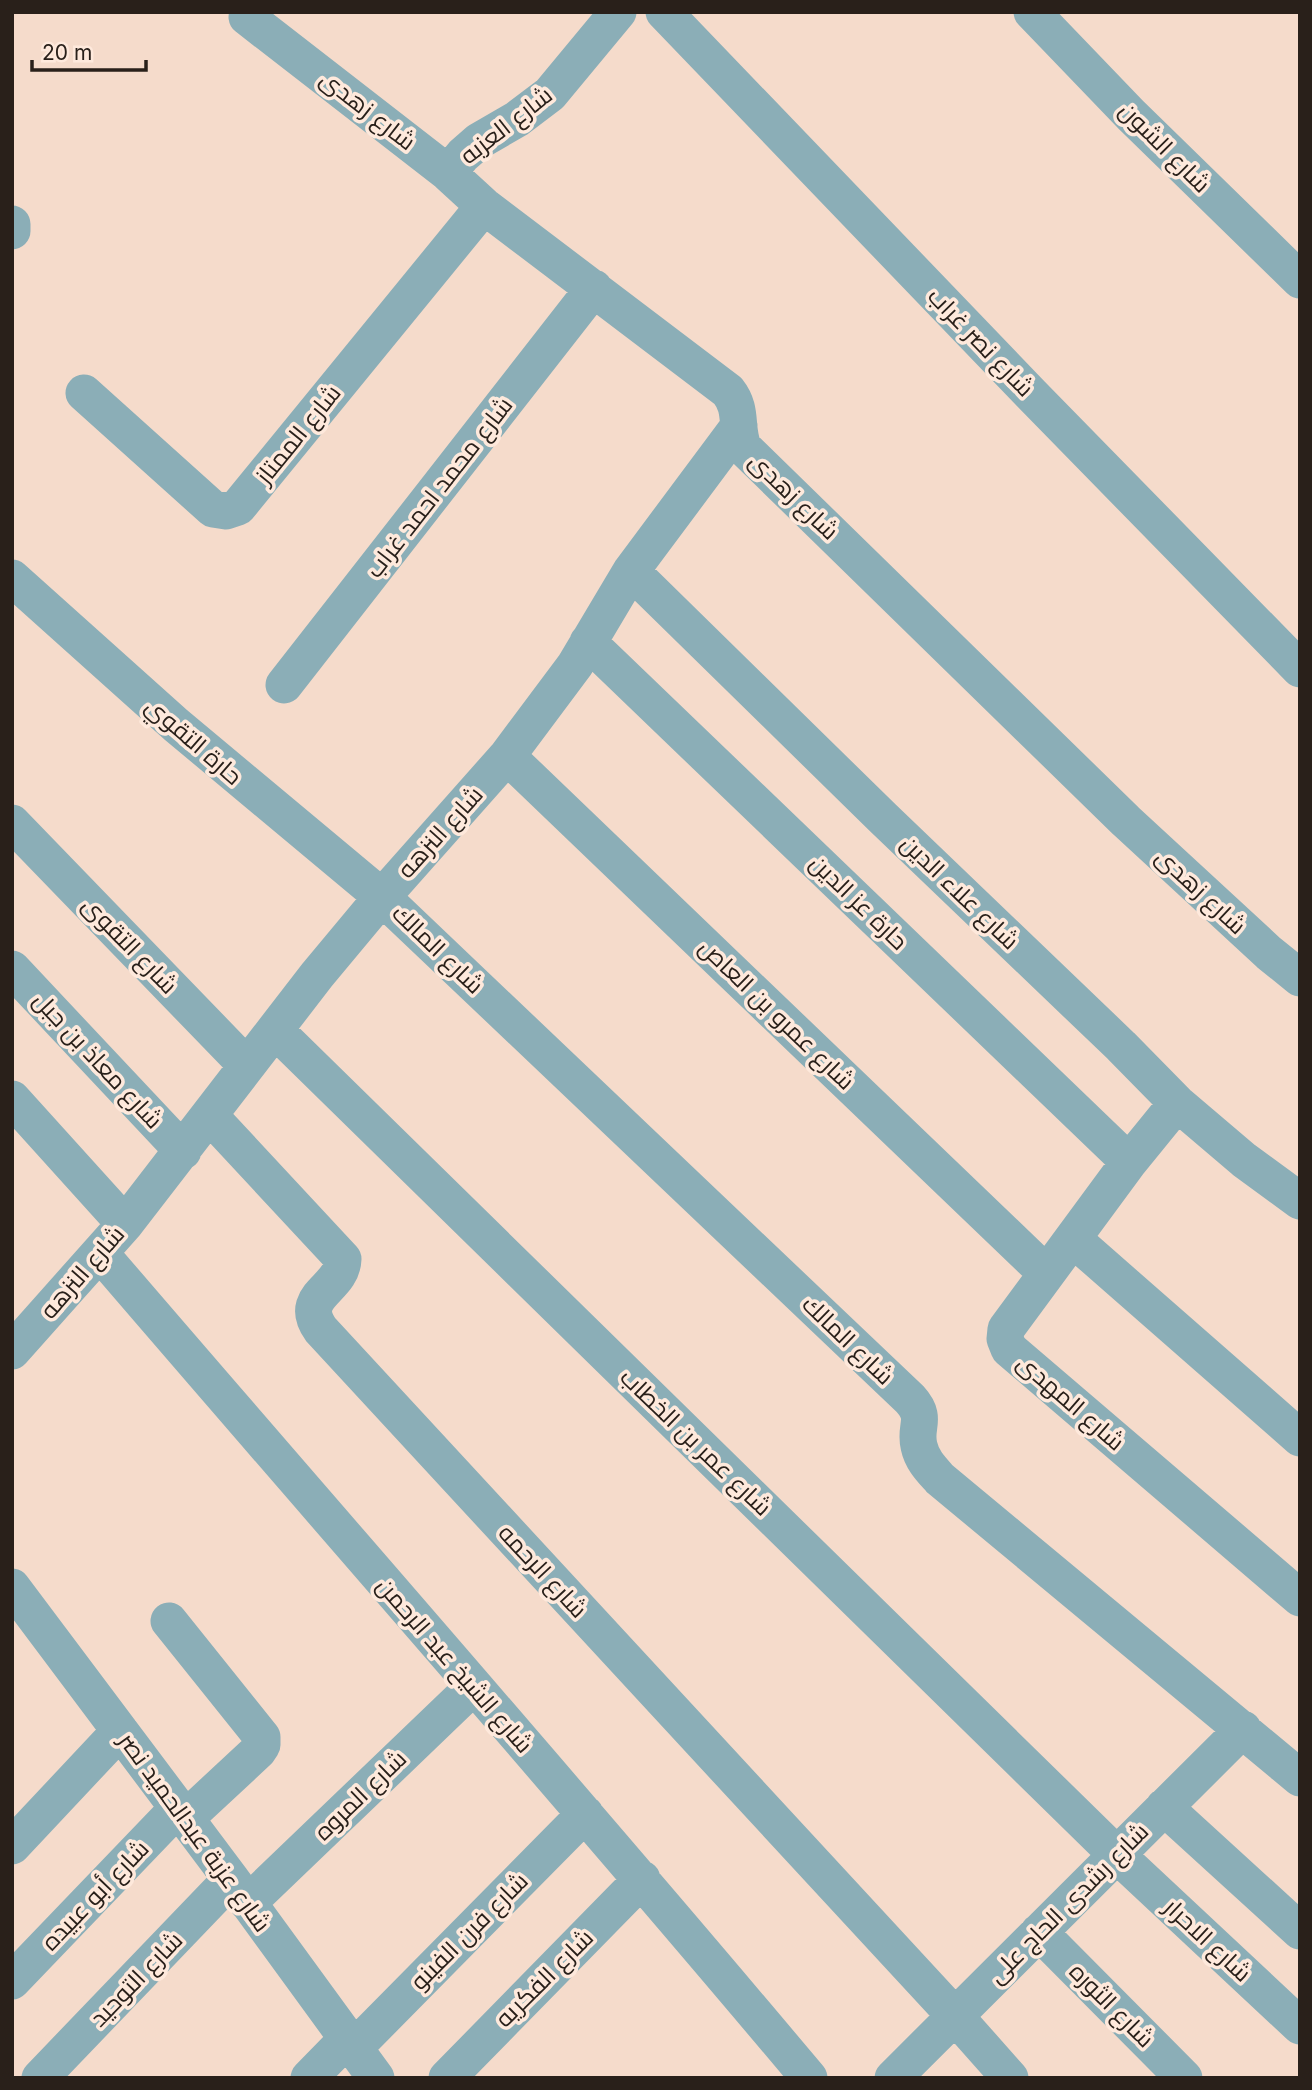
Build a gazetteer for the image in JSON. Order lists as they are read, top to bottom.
{
  "streets": {
    "street": [
      "شارع زهدى",
      "شارع العزبه",
      "شارع الشون",
      "شارع نصر غراب",
      "شارع الممتاز",
      "شارع محمد احمد غراب",
      "حارة التقوي",
      "شارع النزهه",
      "شارع علاء الدين",
      "حارة عز الدين",
      "شارع التقوى",
      "شارع المالك",
      "شارع عمرو بن العاص",
      "شارع معاذ بن جبل",
      "شارع المهدى",
      "شارع عمر بن الخطاب",
      "شارع الرحمه",
      "شارع الشيخ عبد الرحمن",
      "شارع المروه",
      "شارع عزبة عبدالحميد نصر",
      "شارع أبو عبيده",
      "شارع رشدى الحاج على",
      "شارع فرن الفينو",
      "شارع الاحرار",
      "شارع الفكريه",
      "شارع التوحيد",
      "شارع الثوره"
    ]
  },
  "crossings": [
    ["شارع زهدى", "شارع العزبه"],
    ["شارع زهدى", "شارع الممتاز"],
    ["شارع زهدى", "شارع محمد احمد غراب"],
    ["شارع زهدى", "شارع النزهه"],
    ["حارة التقوي", "شارع النزهه"],
    ["حارة التقوي", "شارع المالك"],
    ["شارع النزهه", "شارع علاء الدين"],
    ["شارع النزهه", "حارة عز الدين"],
    ["شارع النزهه", "شارع التقوى"],
    ["شارع النزهه", "شارع المالك"],
    ["شارع النزهه", "شارع عمرو بن العاص"],
    ["شارع النزهه", "شارع معاذ بن جبل"],
    ["شارع النزهه", "شارع عمر بن الخطاب"],
    ["شارع النزهه", "شارع الرحمه"],
    ["شارع النزهه", "شارع الشيخ عبد الرحمن"],
    ["شارع علاء الدين", "شارع المهدى"],
    ["حارة عز الدين", "شارع المهدى"],
    ["شارع المالك", "شارع رشدى الحاج على"],
    ["شارع عمرو بن العاص", "شارع المهدى"],
    ["شارع عمر بن الخطاب", "شارع رشدى الحاج على"],
    ["شارع عمر بن الخطاب", "شارع الاحرار"],
    ["شارع الرحمه", "شارع رشدى الحاج على"],
    ["شارع الشيخ عبد الرحمن", "شارع المروه"],
    ["شارع الشيخ عبد الرحمن", "شارع فرن الفينو"],
    ["شارع الشيخ عبد الرحمن", "شارع الفكريه"],
    ["شارع المروه", "شارع عزبة عبدالحميد نصر"],
    ["شارع المروه", "شارع التوحيد"],
    ["شارع عزبة عبدالحميد نصر", "شارع أبو عبيده"],
    ["شارع عزبة عبدالحميد نصر", "شارع فرن الفينو"],
    ["شارع عزبة عبدالحميد نصر", "شارع التوحيد"],
    ["شارع رشدى الحاج على", "شارع الاحرار"],
    ["شارع رشدى الحاج على", "شارع الثوره"]
  ],
  "scale_bar": "20 m"
}
